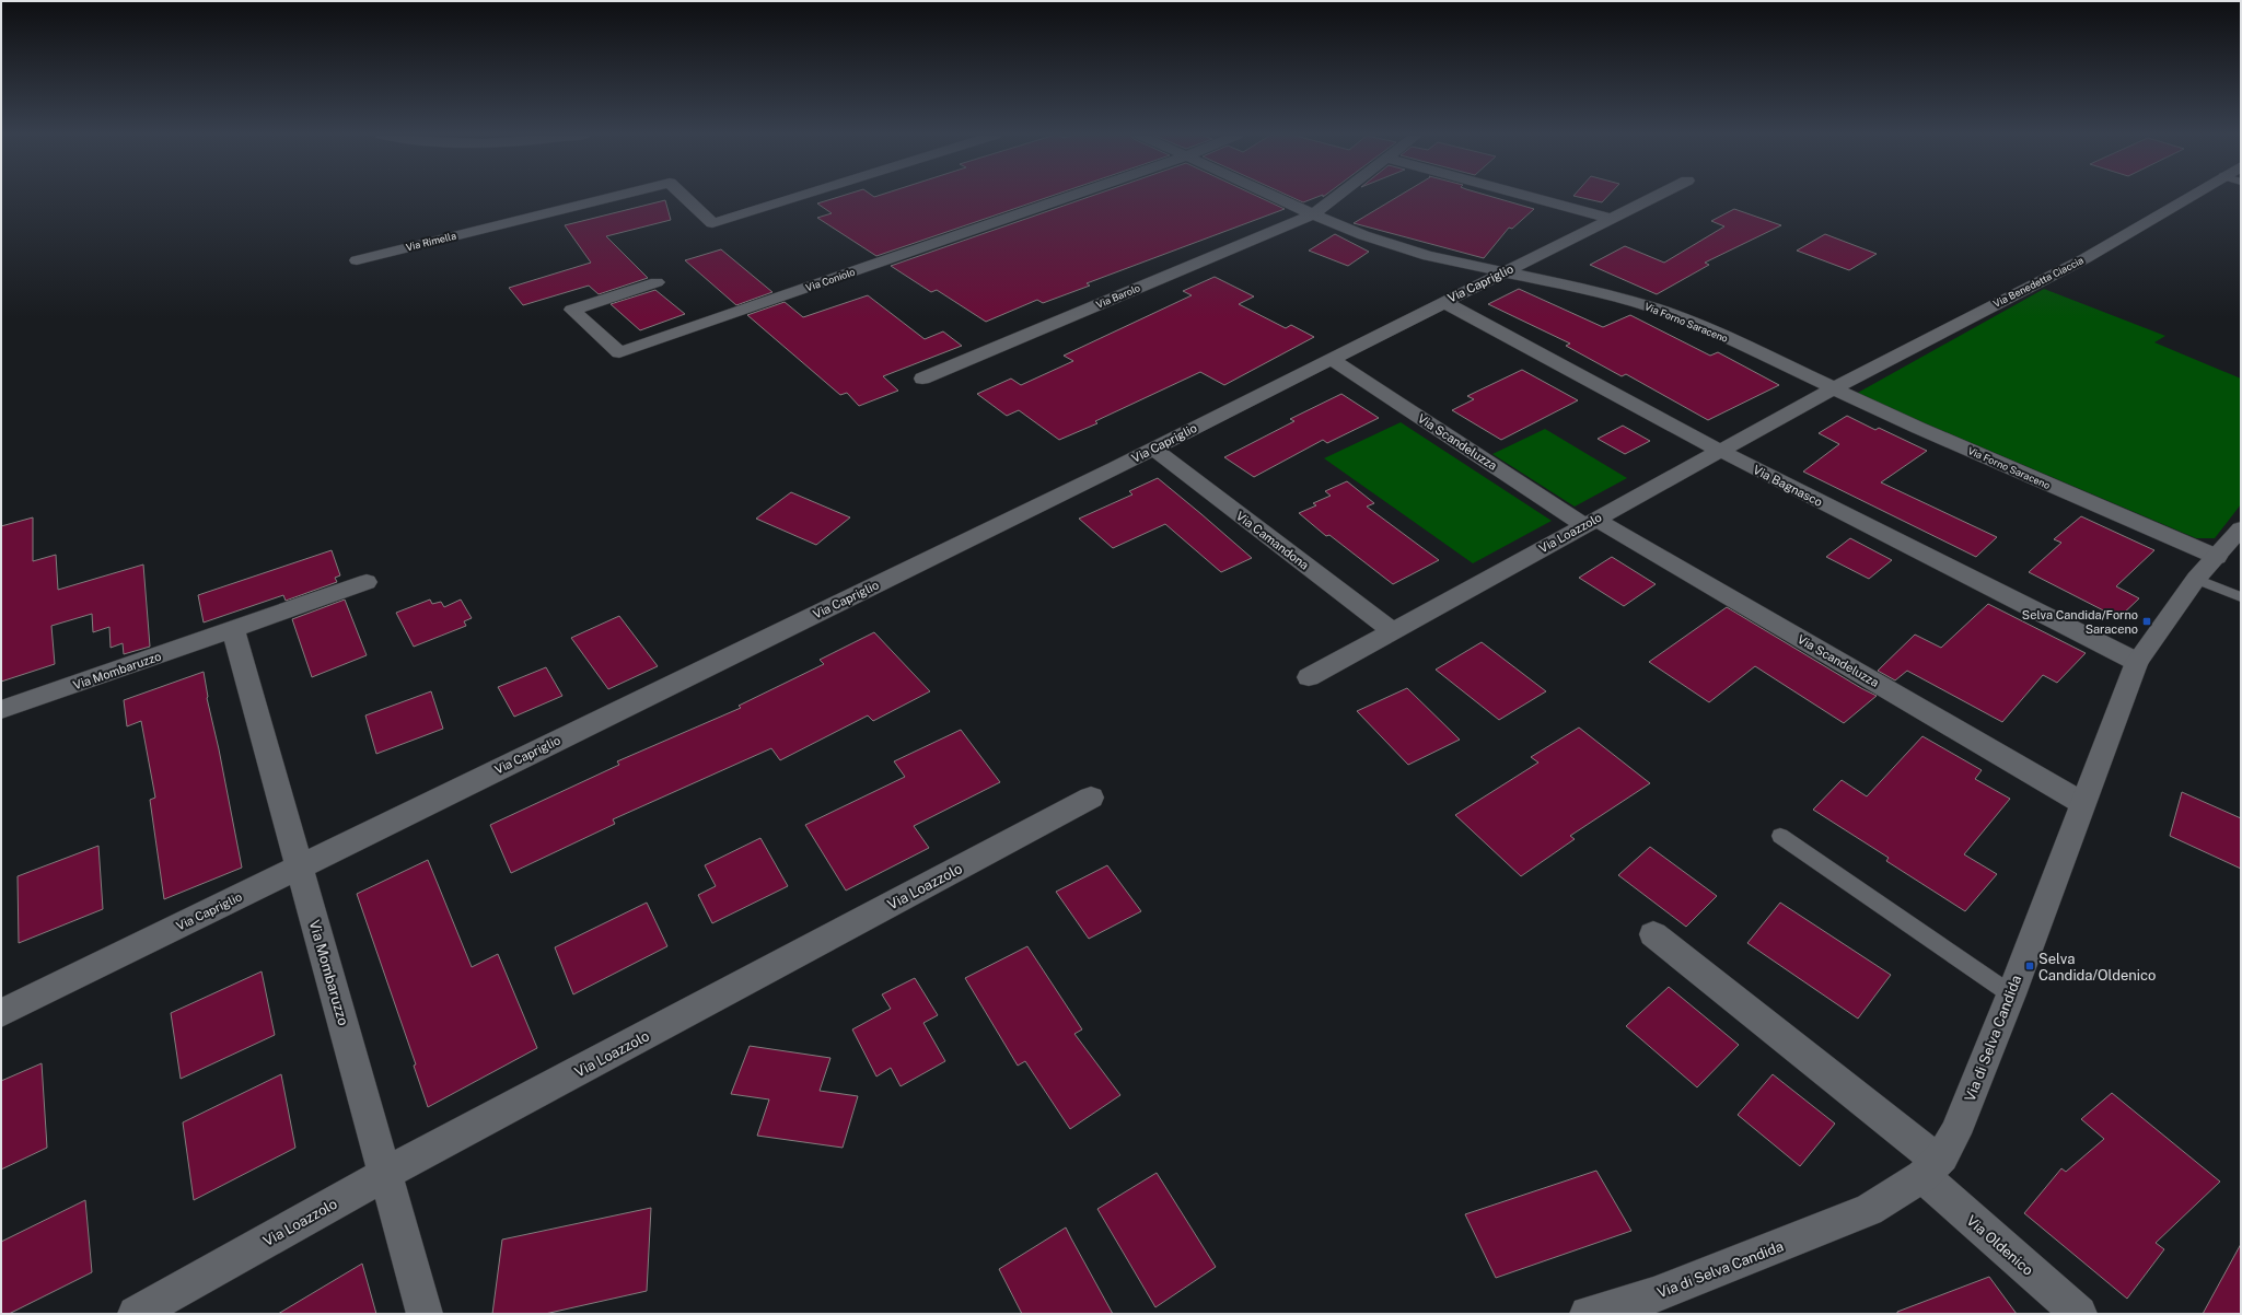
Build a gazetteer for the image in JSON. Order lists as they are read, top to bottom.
{
  "streets": {
    "street": [
      "Via Rimella",
      "Via Coniolo",
      "Via Benedetta Ciaccia",
      "Via Capriglio",
      "Via Barolo",
      "Via Forno Saraceno",
      "Via Scandeluzza",
      "Via Bagnasco",
      "Via Loazzolo",
      "Via Camandona",
      "Via Mombaruzzo",
      "Via di Selva Candida",
      "Via Oldenico"
    ]
  },
  "crossings": [
    ["Via Benedetta Ciaccia", "Via Forno Saraceno"],
    ["Via Benedetta Ciaccia", "Via Loazzolo"],
    ["Via Capriglio", "Via Forno Saraceno"],
    ["Via Capriglio", "Via Scandeluzza"],
    ["Via Capriglio", "Via Bagnasco"],
    ["Via Capriglio", "Via Camandona"],
    ["Via Capriglio", "Via Mombaruzzo"],
    ["Via Barolo", "Via Forno Saraceno"],
    ["Via Forno Saraceno", "Via Loazzolo"],
    ["Via Forno Saraceno", "Via di Selva Candida"],
    ["Via Scandeluzza", "Via Loazzolo"],
    ["Via Scandeluzza", "Via di Selva Candida"],
    ["Via Bagnasco", "Via Loazzolo"],
    ["Via Bagnasco", "Via di Selva Candida"],
    ["Via Loazzolo", "Via Camandona"],
    ["Via Loazzolo", "Via Mombaruzzo"],
    ["Via di Selva Candida", "Via Oldenico"]
  ],
  "places": {
    "transit": ["Selva Candida/Forno Saraceno", "Selva Candida/Oldenico"]
  }
}
